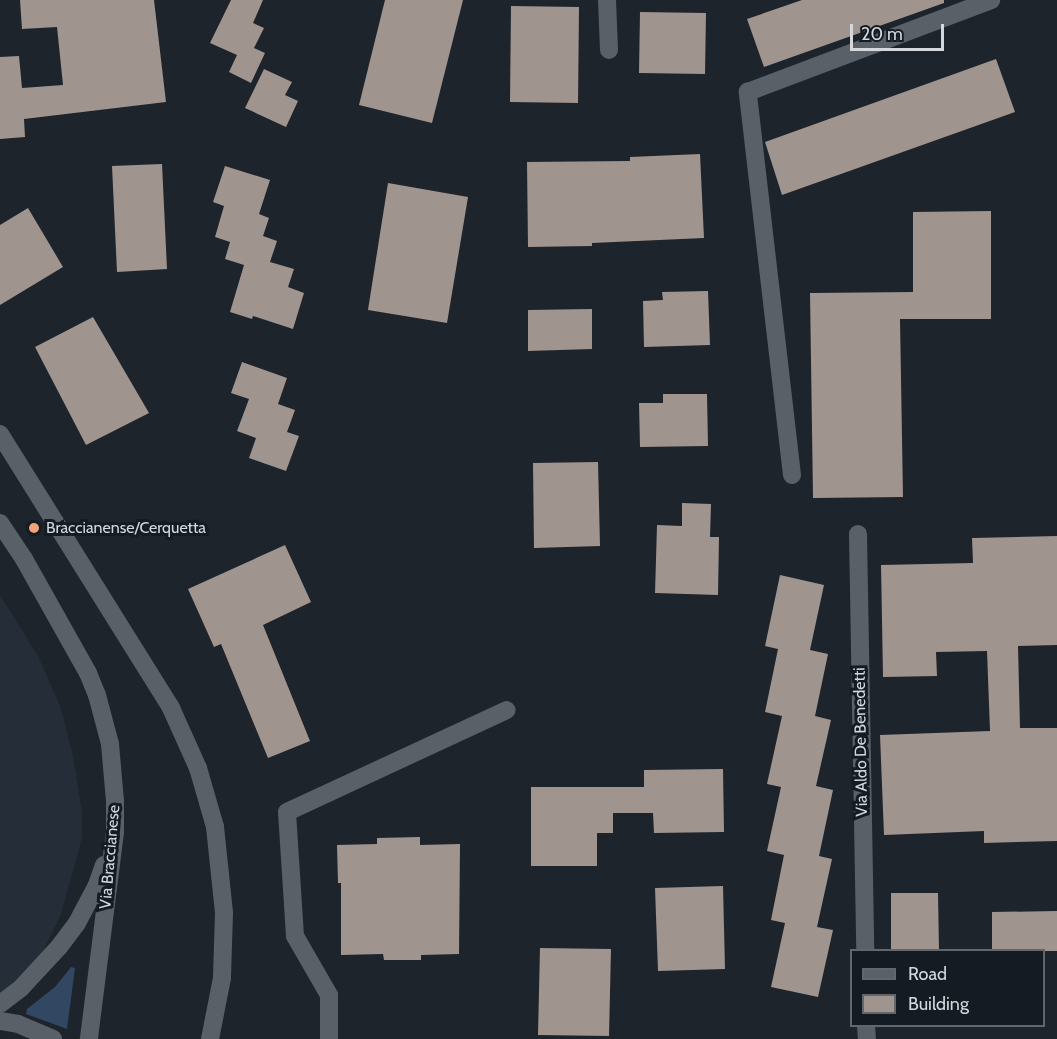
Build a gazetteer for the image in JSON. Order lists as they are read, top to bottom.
{
  "streets": {
    "street": ["Via Aldo De Benedetti", "Via Braccianese"]
  },
  "places": ["Braccianense/Cerquetta"],
  "legend": ["Road", "Building"],
  "scale_bar": "20 m"
}
